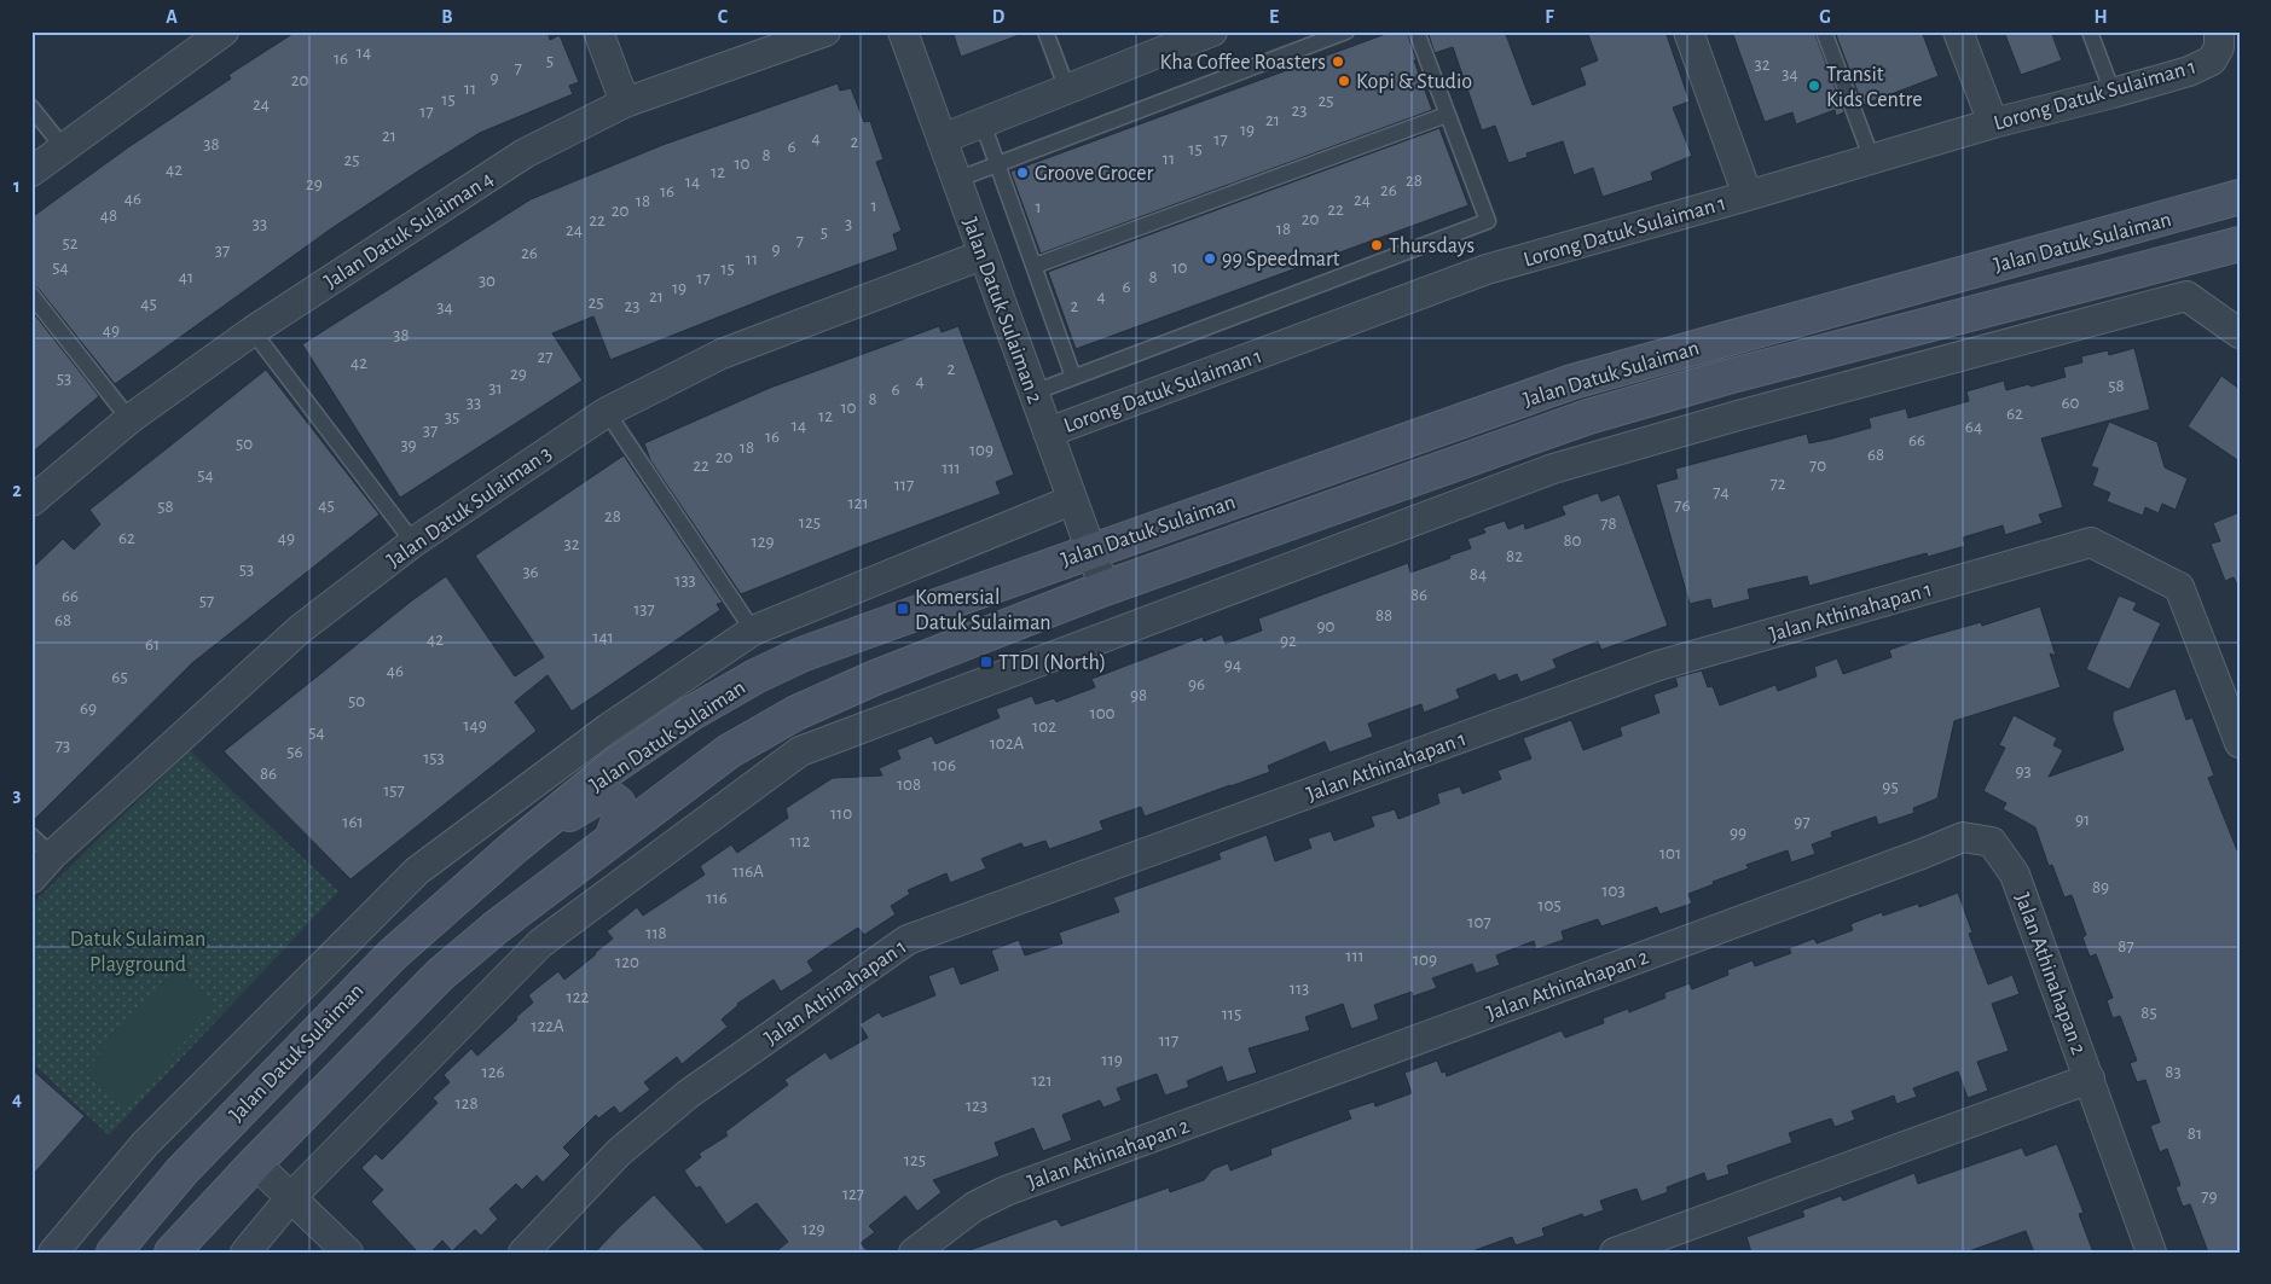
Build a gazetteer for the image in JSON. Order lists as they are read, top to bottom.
{
  "streets": {
    "main road": ["Jalan Datuk Sulaiman"],
    "street": [
      "Lorong Datuk Sulaiman 1",
      "Jalan Datuk Sulaiman 4",
      "Jalan Datuk Sulaiman 2",
      "Jalan Datuk Sulaiman 3",
      "Jalan Athinahapan 1",
      "Jalan Athinahapan 2"
    ]
  },
  "crossings": [
    ["Lorong Datuk Sulaiman 1", "Jalan Datuk Sulaiman 2"],
    ["Jalan Datuk Sulaiman", "Jalan Datuk Sulaiman 2"],
    ["Jalan Datuk Sulaiman 2", "Jalan Datuk Sulaiman 3"]
  ],
  "parks": ["Datuk Sulaiman Playground"],
  "places": {
    "other": [
      "Kha Coffee Roasters",
      "Kopi & Studio",
      "Transit Kids Centre",
      "Groove Grocer",
      "Thursdays",
      "99 Speedmart"
    ],
    "transit": ["Komersial Datuk Sulaiman", "TTDI (North)"]
  },
  "house_numbers": [
    "14",
    "16",
    "5",
    "32",
    "7",
    "34",
    "9",
    "20",
    "11",
    "15",
    "25",
    "24",
    "23",
    "17",
    "21",
    "19",
    "21",
    "4",
    "17",
    "2",
    "38",
    "6",
    "15",
    "8",
    "11",
    "25",
    "10",
    "42",
    "12",
    "28",
    "14",
    "29",
    "26",
    "16",
    "46",
    "24",
    "18",
    "1",
    "1",
    "22",
    "20",
    "48",
    "20",
    "22",
    "33",
    "3",
    "18",
    "24",
    "5",
    "7",
    "52",
    "9",
    "37",
    "26",
    "11",
    "54",
    "10",
    "15",
    "41",
    "8",
    "17",
    "30",
    "6",
    "19",
    "21",
    "4",
    "25",
    "45",
    "23",
    "2",
    "34",
    "49",
    "38",
    "27",
    "42",
    "2",
    "29",
    "53",
    "4",
    "58",
    "31",
    "6",
    "8",
    "33",
    "60",
    "10",
    "62",
    "12",
    "35",
    "14",
    "64",
    "37",
    "16",
    "66",
    "50",
    "39",
    "18",
    "109",
    "68",
    "20",
    "22",
    "70",
    "111",
    "54",
    "72",
    "117",
    "74",
    "121",
    "45",
    "76",
    "58",
    "28",
    "125",
    "78",
    "62",
    "49",
    "80",
    "129",
    "32",
    "82",
    "53",
    "36",
    "84",
    "133",
    "86",
    "66",
    "57",
    "137",
    "88",
    "68",
    "90",
    "141",
    "42",
    "92",
    "61",
    "94",
    "46",
    "65",
    "96",
    "98",
    "50",
    "69",
    "100",
    "149",
    "102",
    "54",
    "102A",
    "73",
    "56",
    "153",
    "106",
    "93",
    "86",
    "108",
    "95",
    "157",
    "110",
    "91",
    "161",
    "97",
    "99",
    "112",
    "101",
    "116A",
    "89",
    "103",
    "116",
    "105",
    "107",
    "118",
    "87",
    "111",
    "109",
    "120",
    "113",
    "122",
    "85",
    "115",
    "122A",
    "117",
    "119",
    "126",
    "83",
    "121",
    "128",
    "123",
    "81",
    "125",
    "127",
    "79",
    "129"
  ],
  "grid": {
    "columns": [
      "A",
      "B",
      "C",
      "D",
      "E",
      "F",
      "G",
      "H"
    ],
    "rows": [
      "1",
      "2",
      "3",
      "4"
    ]
  }
}
